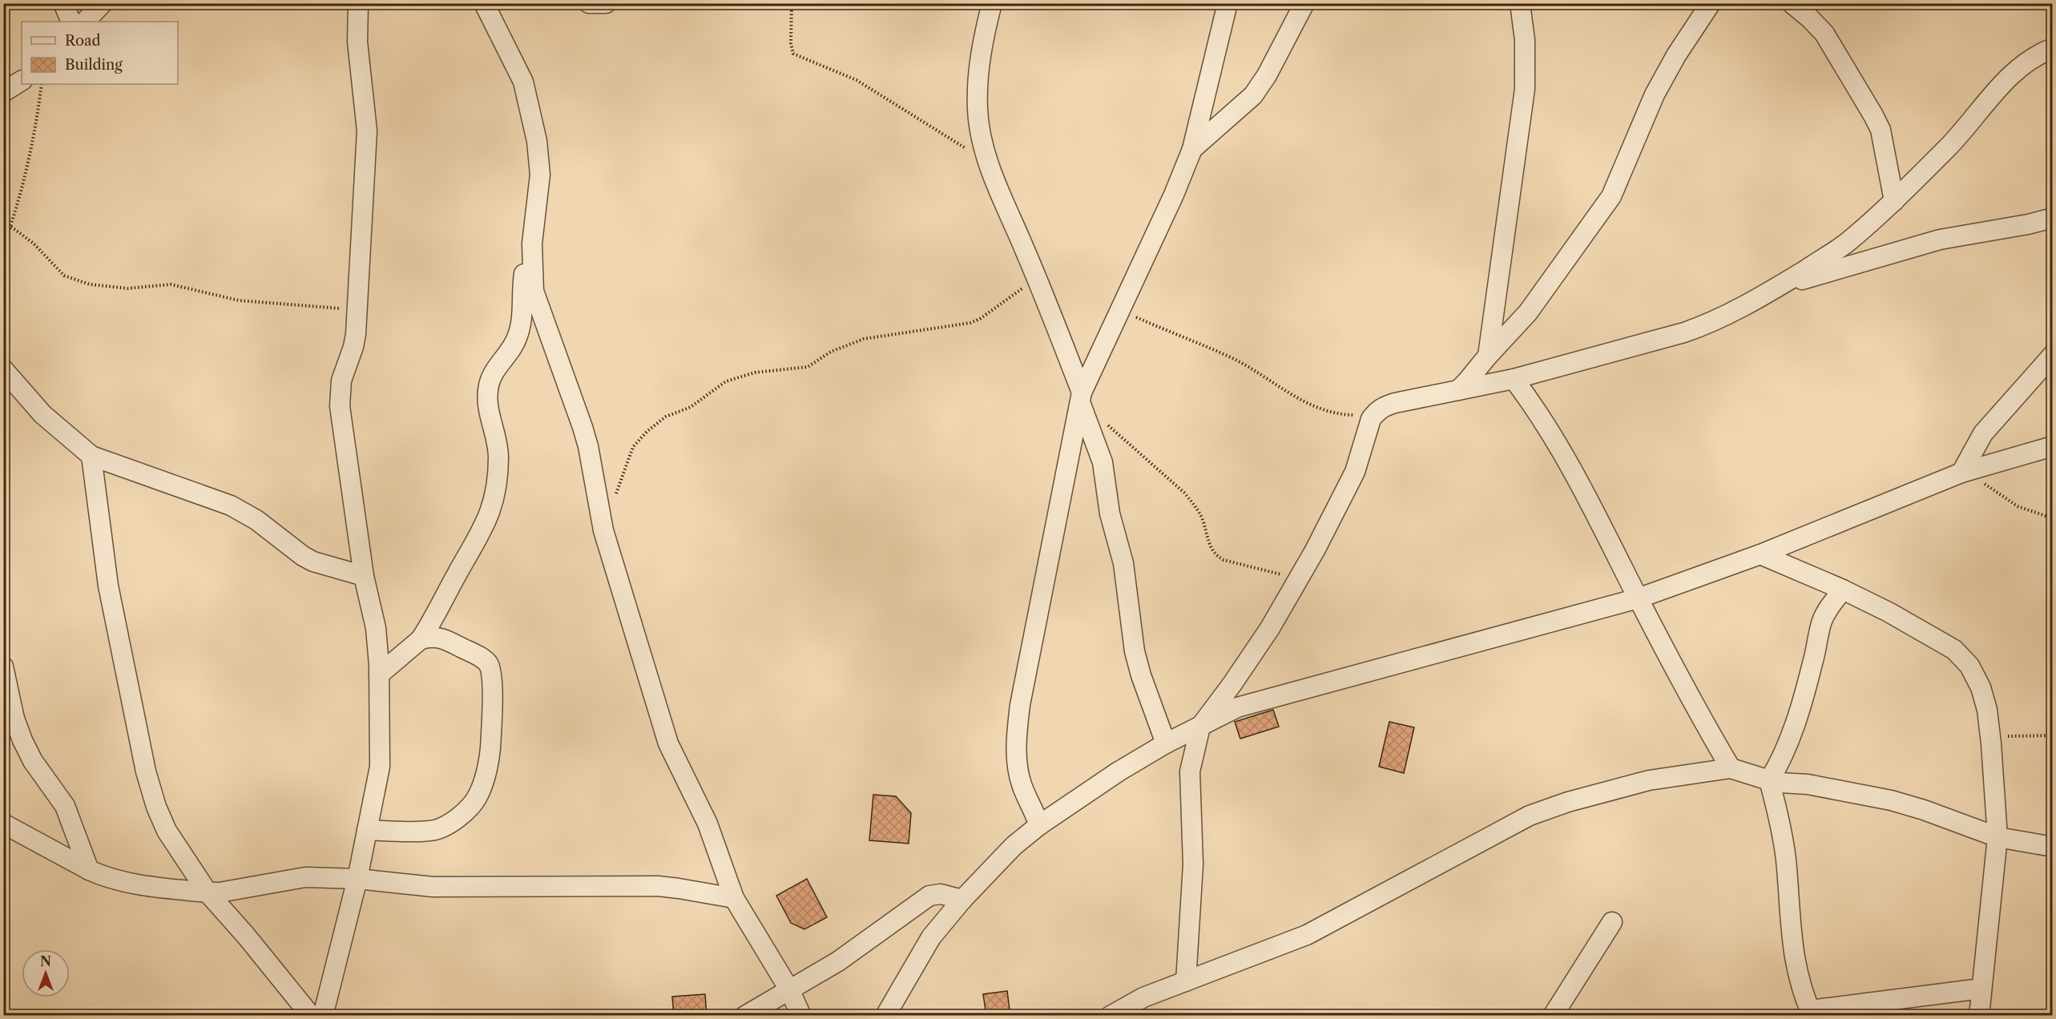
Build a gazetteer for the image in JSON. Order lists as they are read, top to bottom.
{
  "legend": ["Road", "Building"],
  "north": "top"
}
